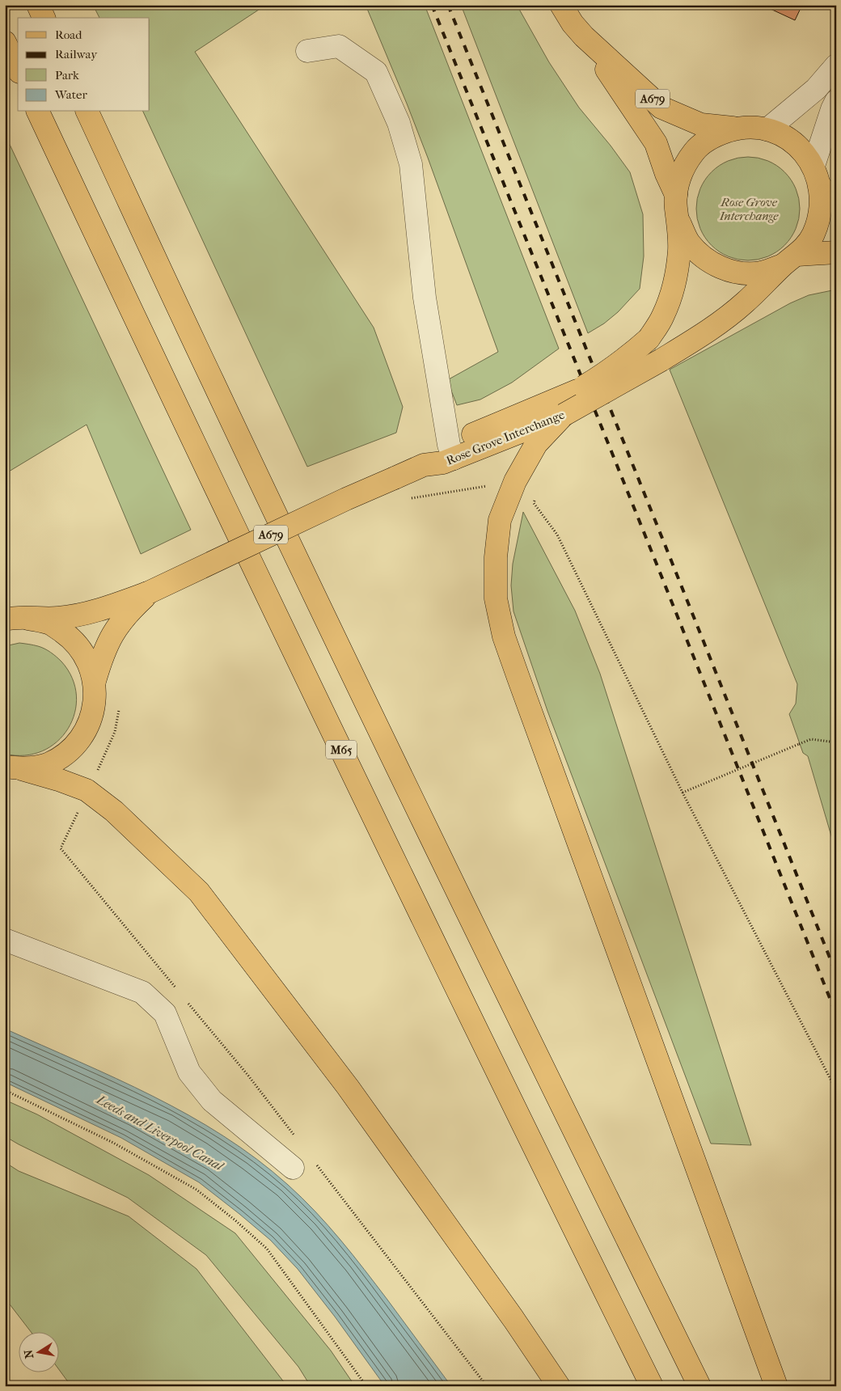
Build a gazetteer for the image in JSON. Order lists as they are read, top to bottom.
{
  "streets": {
    "main road": ["A679", "Rose Grove Interchange", "M65"]
  },
  "crossings": [
    ["A679", "Rose Grove Interchange"]
  ],
  "water": ["Leeds and Liverpool Canal"],
  "parks": ["Rose Grove Interchange"],
  "legend": [
    "Road",
    "Railway",
    "Park",
    "Water"
  ],
  "north": "left"
}
